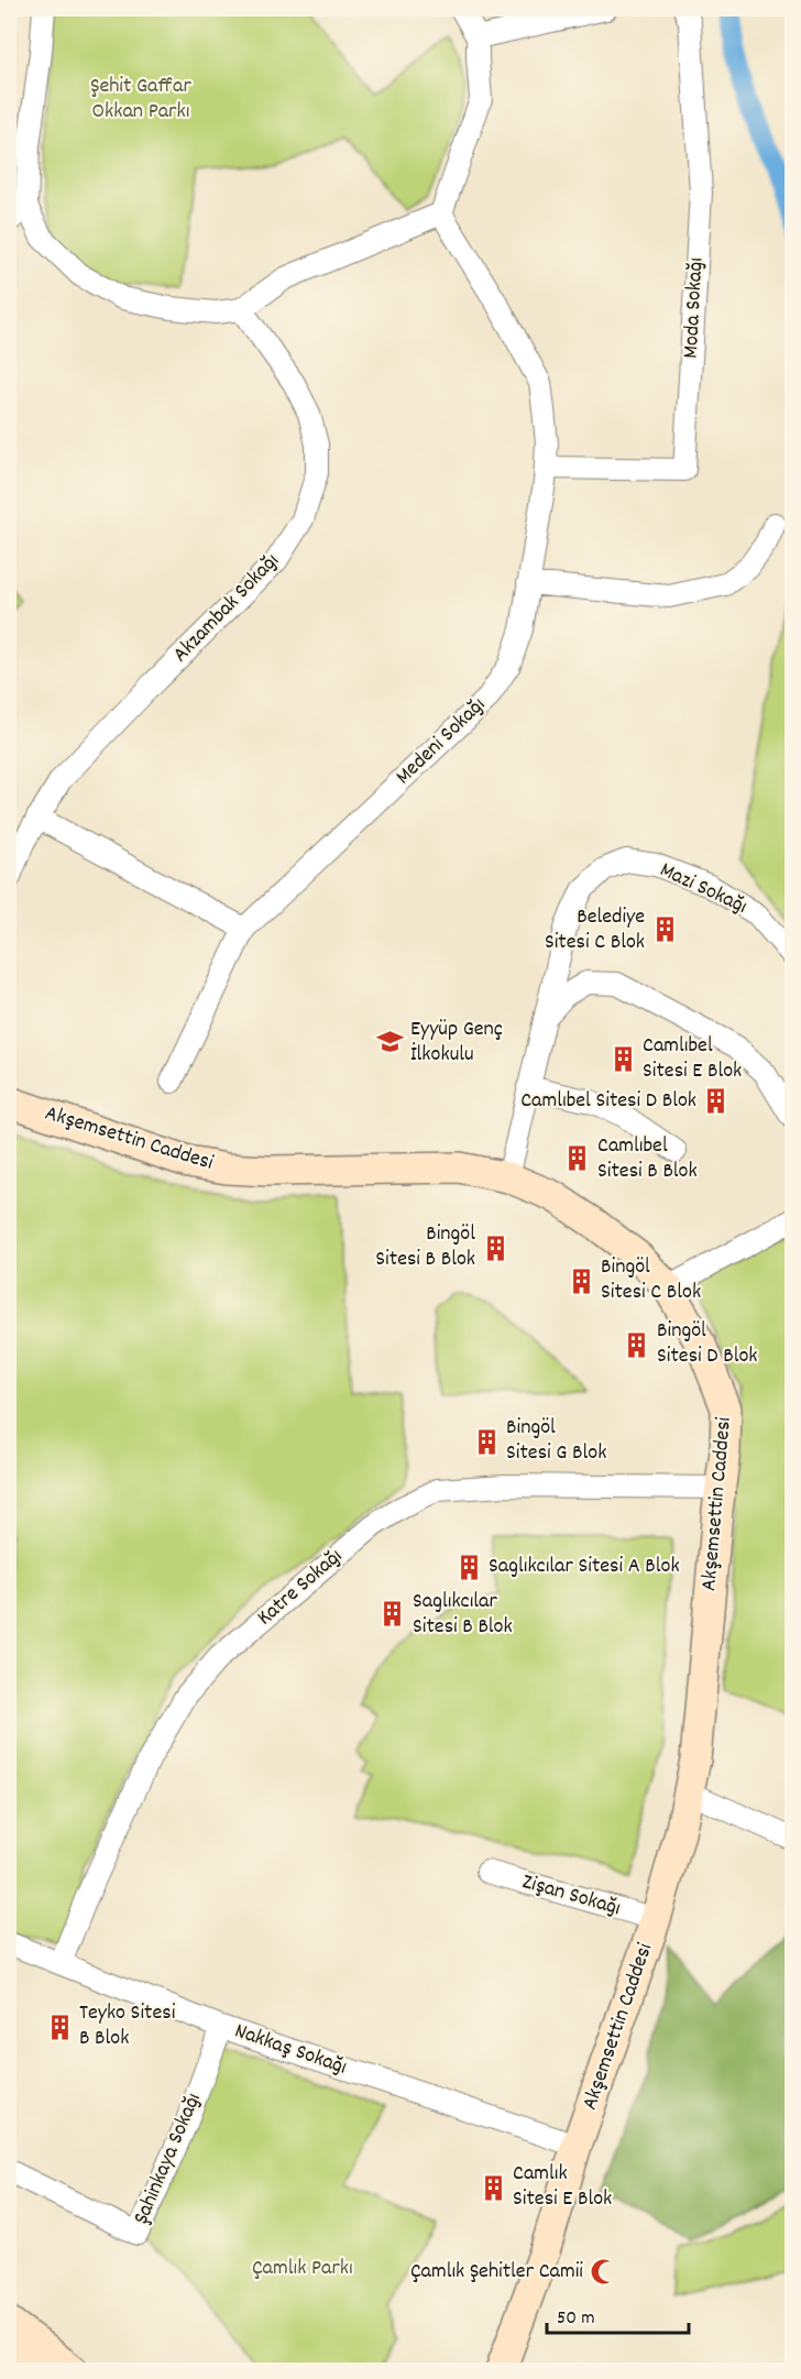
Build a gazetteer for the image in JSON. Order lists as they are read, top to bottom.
{
  "streets": {
    "street": [
      "Moda Sokağı",
      "Akzambak Sokağı",
      "Medeni Sokağı",
      "Mazi Sokağı",
      "Akşemsettin Caddesi",
      "Katre Sokağı",
      "Zişan Sokağı",
      "Nakkaş Sokağı",
      "Şahinkaya Sokağı"
    ]
  },
  "crossings": [
    ["Moda Sokağı", "Medeni Sokağı"],
    ["Mazi Sokağı", "Akşemsettin Caddesi"],
    ["Akşemsettin Caddesi", "Katre Sokağı"],
    ["Akşemsettin Caddesi", "Zişan Sokağı"],
    ["Akşemsettin Caddesi", "Nakkaş Sokağı"],
    ["Katre Sokağı", "Nakkaş Sokağı"],
    ["Nakkaş Sokağı", "Şahinkaya Sokağı"]
  ],
  "parks": ["Şehit Gaffar Okkan Parkı", "Çamlık Parkı"],
  "places": {
    "building": [
      "Belediye Sitesi C Blok",
      "Camlıbel Sitesi E Blok",
      "Camlıbel Sitesi D Blok",
      "Camlıbel Sitesi B Blok",
      "Bingöl Sitesi B Blok",
      "Bingöl Sitesi C Blok",
      "Bingöl Sitesi D Blok",
      "Bingöl Sitesi G Blok",
      "Saglıkcılar Sitesi A Blok",
      "Saglıkcılar Sitesi B Blok",
      "Teyko Sitesi B Blok",
      "Camlık Sitesi E Blok"
    ],
    "school or university": ["Eyyüp Genç İlkokulu"],
    "mosque": ["Çamlık Şehitler Camii"]
  },
  "scale_bar": "50 m"
}
